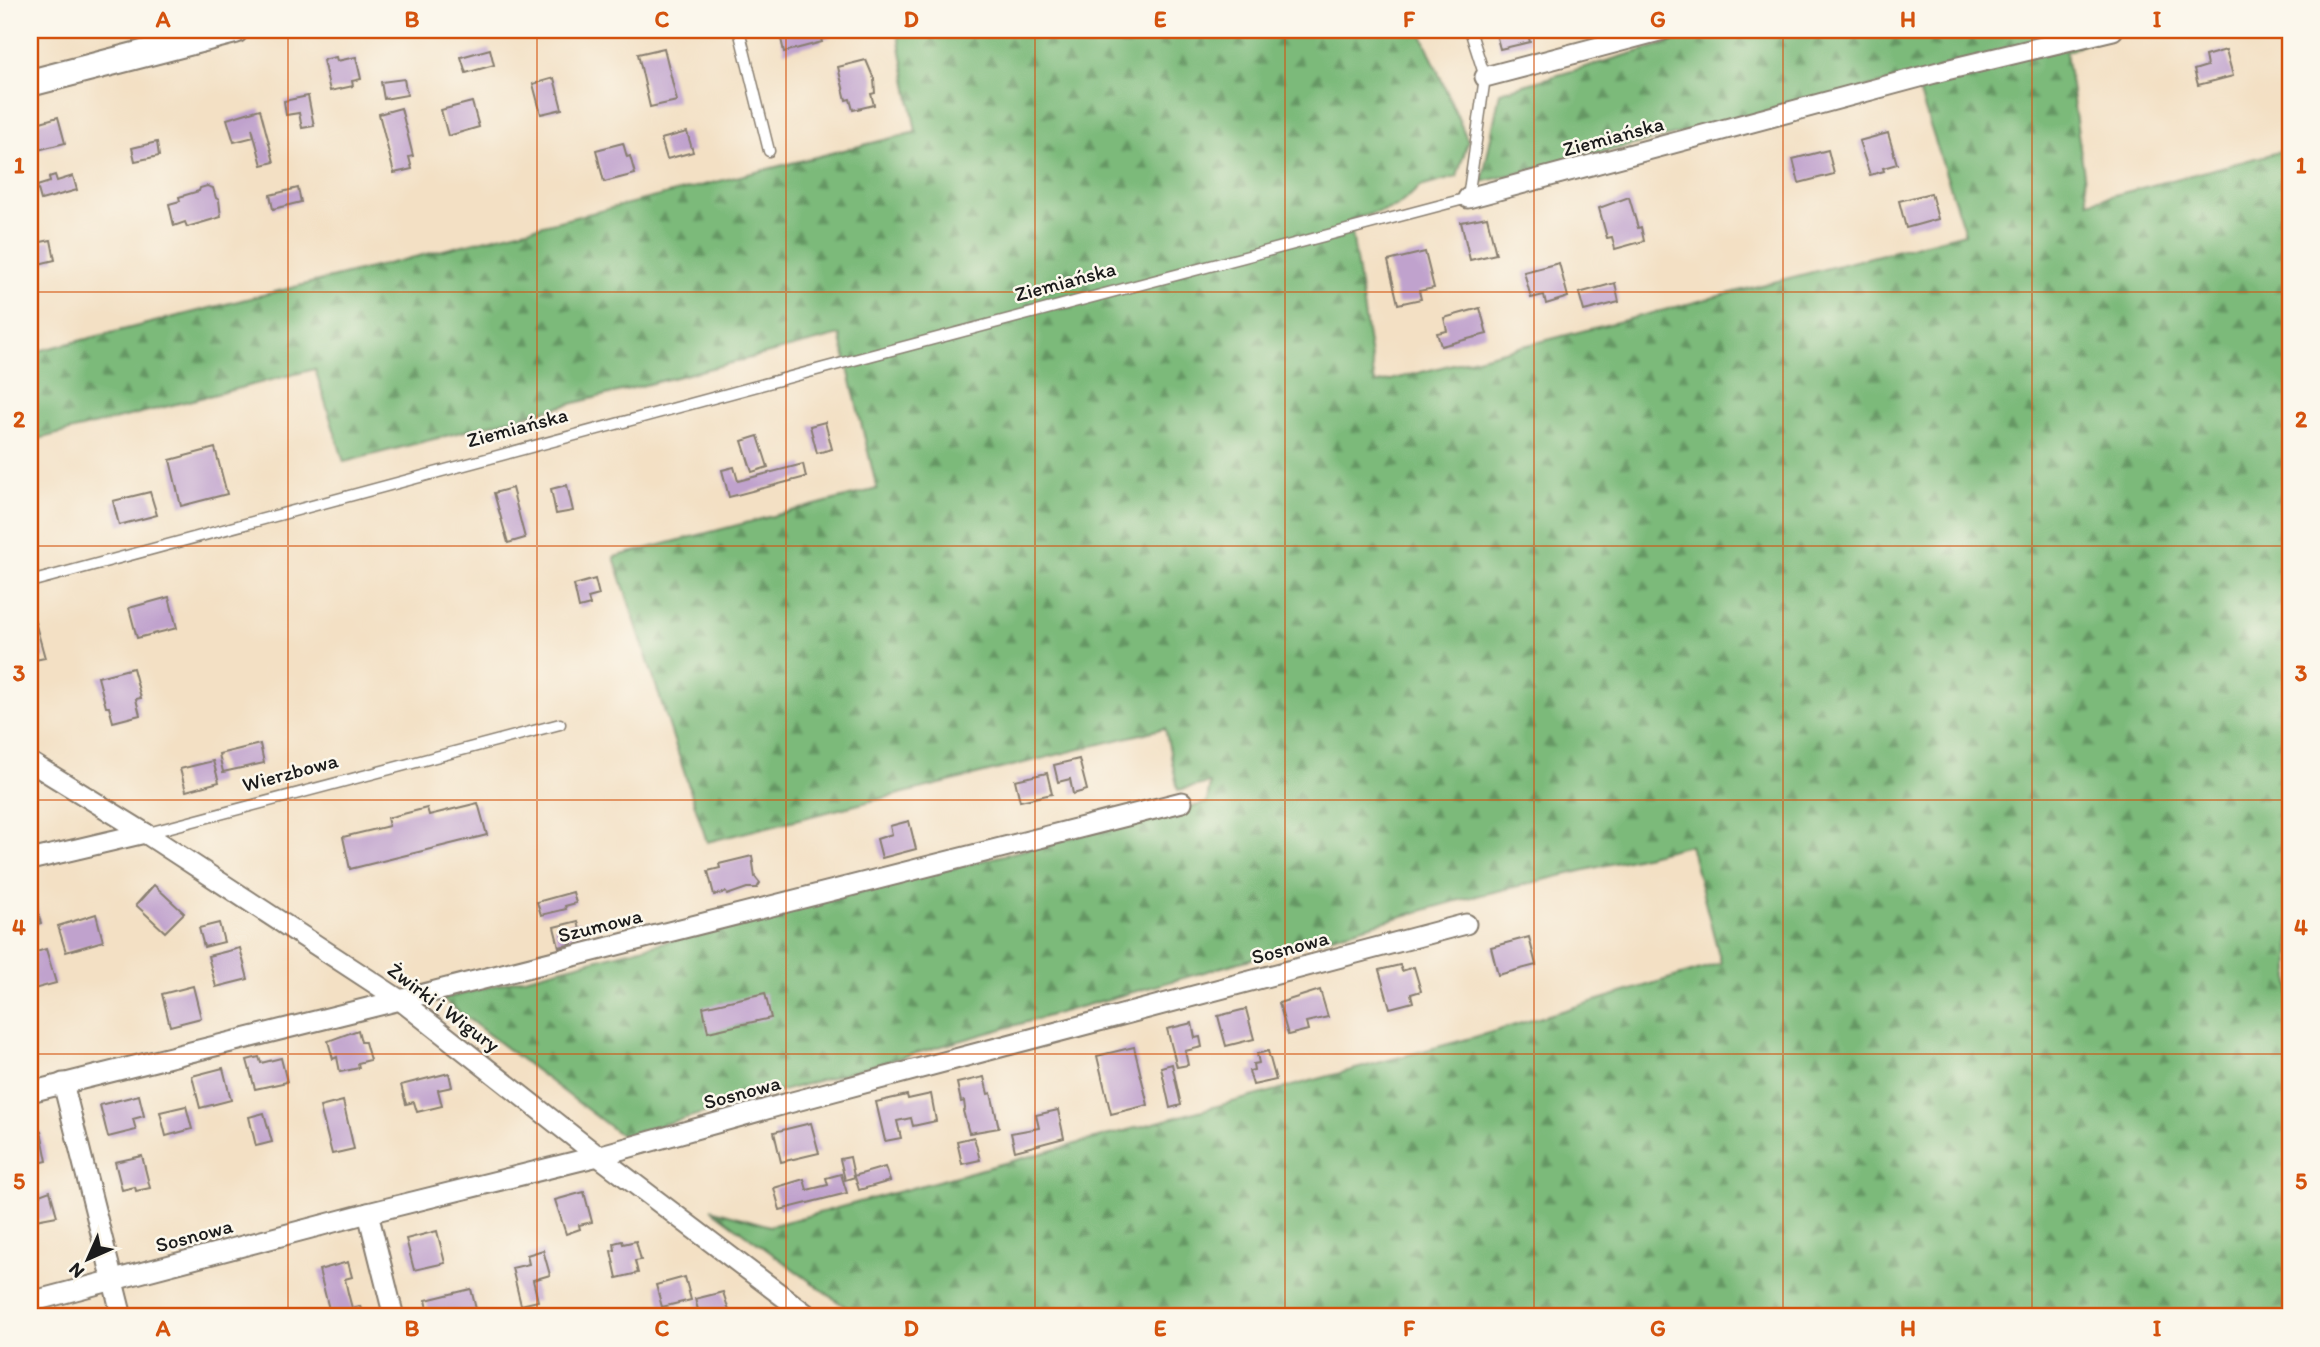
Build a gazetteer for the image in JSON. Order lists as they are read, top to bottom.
{
  "streets": {
    "street": [
      "Ziemiańska",
      "Wierzbowa",
      "Szumowa",
      "Sosnowa",
      "Żwirki i Wigury"
    ]
  },
  "crossings": [
    ["Wierzbowa", "Żwirki i Wigury"],
    ["Szumowa", "Żwirki i Wigury"],
    ["Sosnowa", "Żwirki i Wigury"]
  ],
  "north": "bottom left",
  "grid": {
    "columns": [
      "A",
      "B",
      "C",
      "D",
      "E",
      "F",
      "G",
      "H",
      "I"
    ],
    "rows": [
      "1",
      "2",
      "3",
      "4",
      "5"
    ]
  }
}
